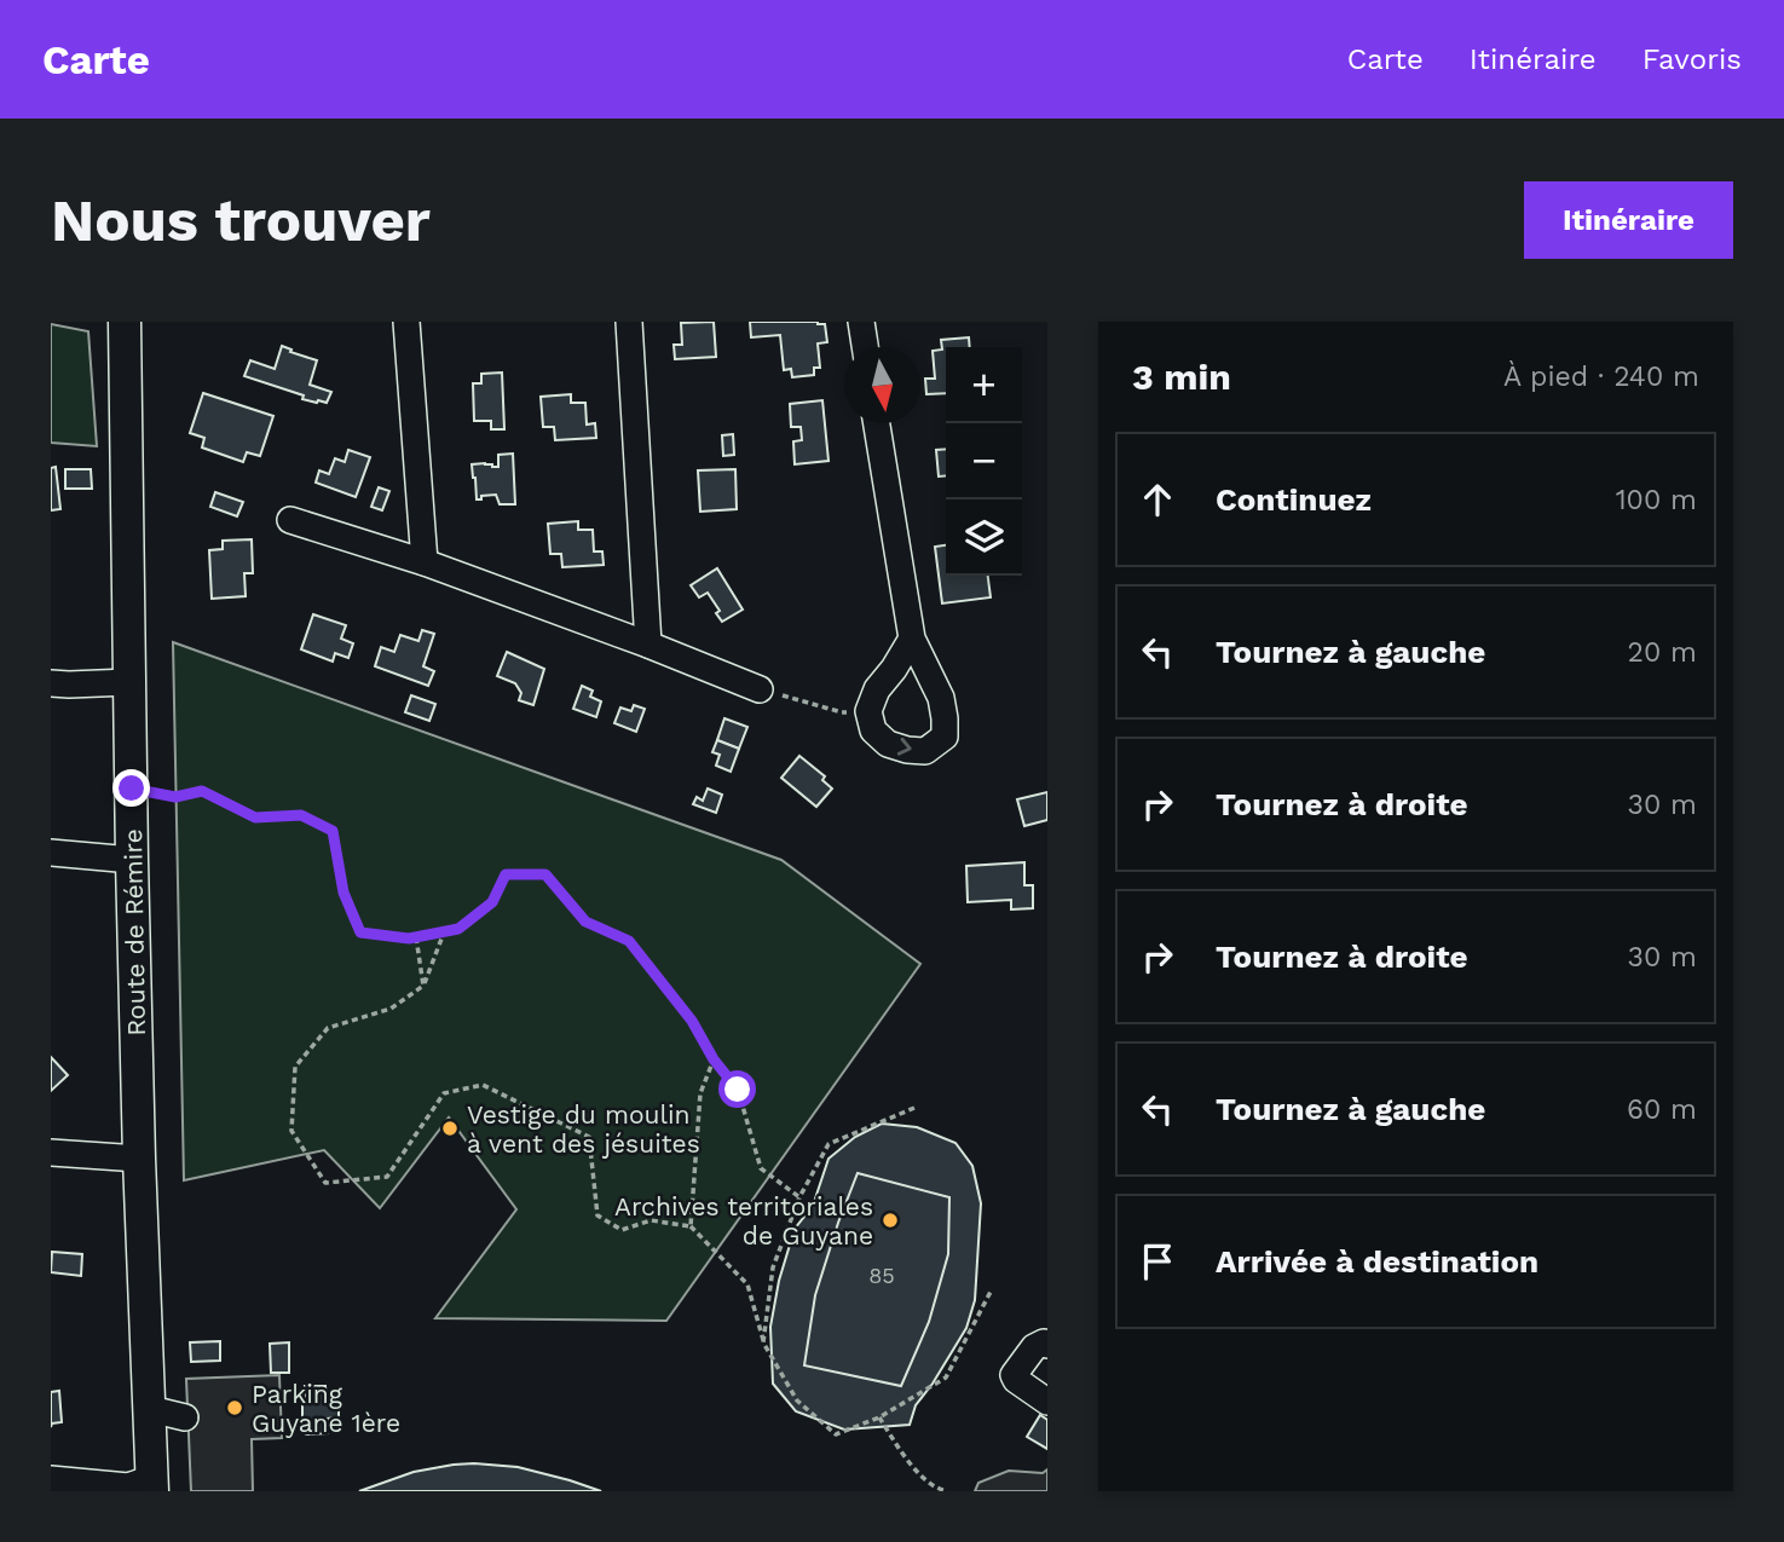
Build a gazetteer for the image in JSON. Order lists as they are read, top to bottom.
{
  "streets": {
    "main road": ["Route de Rémire"]
  },
  "places": ["Vestige du moulin à vent des jésuites", "Archives territoriales de Guyane", "Parking Guyane 1ère"],
  "house_numbers": ["85"],
  "north": "bottom",
  "page": {
    "header": "Carte",
    "nav": ["Carte", "Itinéraire", "Favoris"],
    "buttons": "Itinéraire",
    "title": "Nous trouver",
    "heading": ["3 min", "À pied · 240 m"],
    "map_buttons": ["+", "−"],
    "list": [
      ["Continuez", "100 m"],
      ["Tournez à gauche", "20 m"],
      ["Tournez à droite", "30 m"],
      ["Tournez à droite", "30 m"],
      ["Tournez à gauche", "60 m"],
      "Arrivée à destination"
    ]
  }
}
